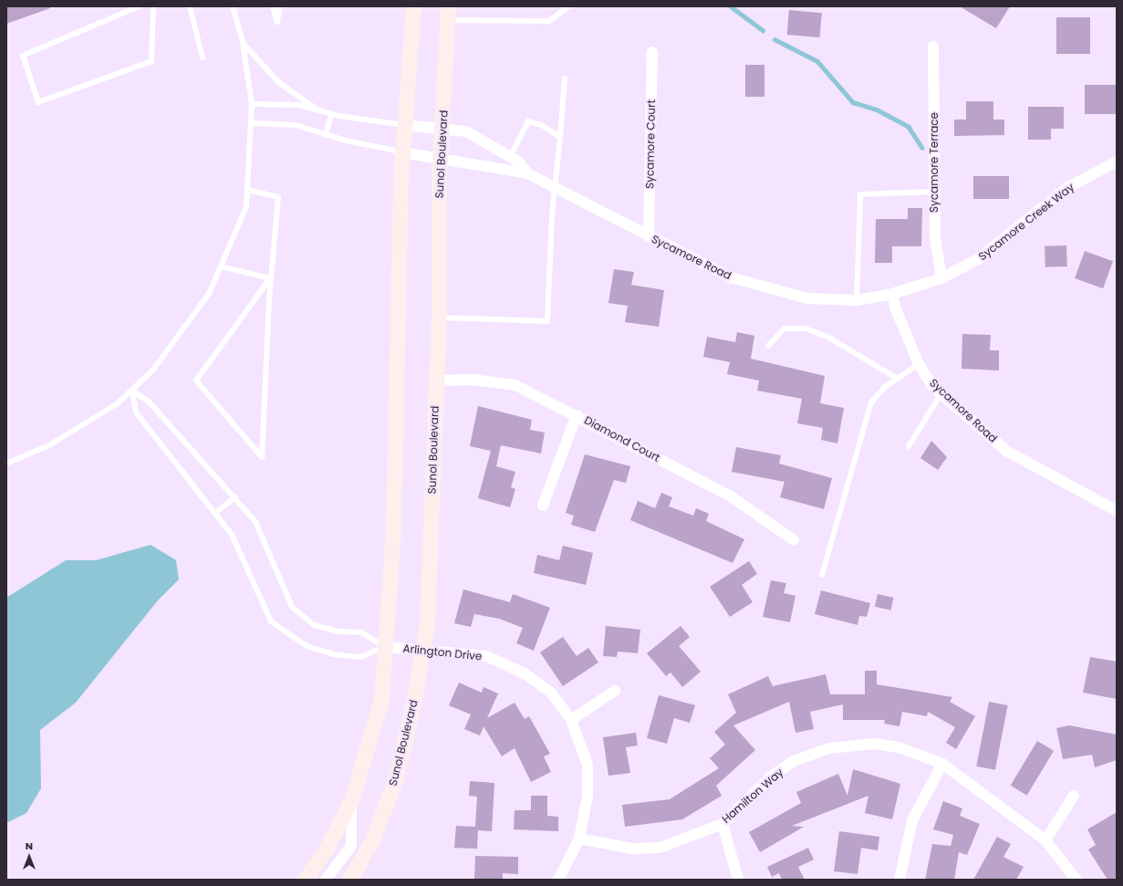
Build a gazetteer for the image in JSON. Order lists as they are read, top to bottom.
{
  "streets": {
    "main road": ["Sunol Boulevard"],
    "street": [
      "Sycamore Court",
      "Sycamore Terrace",
      "Sycamore Creek Way",
      "Sycamore Road",
      "Diamond Court",
      "Arlington Drive",
      "Hamilton Way"
    ]
  },
  "crossings": [
    ["Sycamore Court", "Sycamore Road"],
    ["Sunol Boulevard", "Sycamore Road"],
    ["Sunol Boulevard", "Diamond Court"],
    ["Sunol Boulevard", "Arlington Drive"],
    ["Sycamore Terrace", "Sycamore Creek Way"],
    ["Sycamore Creek Way", "Sycamore Road"],
    ["Arlington Drive", "Hamilton Way"]
  ],
  "north": "top"
}
